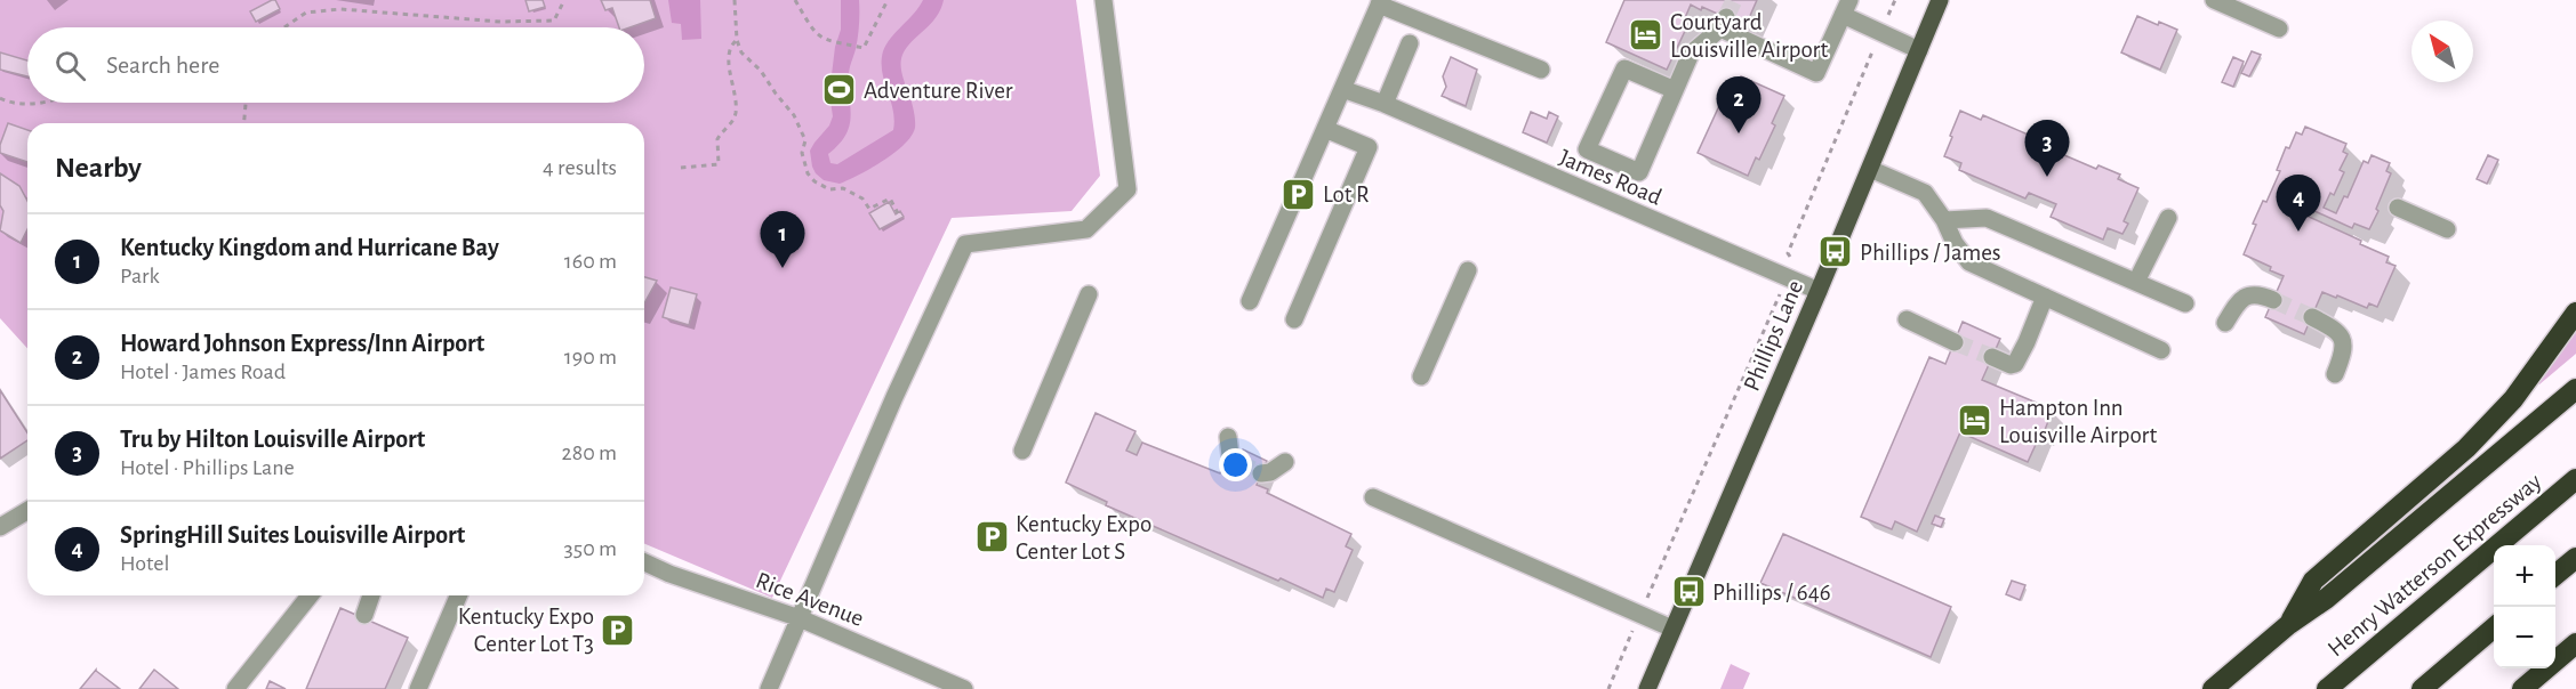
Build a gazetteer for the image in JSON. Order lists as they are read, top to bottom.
{
  "streets": {
    "highway": ["Henry Watterson Expressway"],
    "main road": ["Phillips Lane"],
    "street": ["James Road", "Rice Avenue"]
  },
  "crossings": [
    ["James Road", "Phillips Lane"]
  ],
  "places": {
    "hotel": ["Courtyard Louisville Airport", "Hampton Inn Louisville Airport"],
    "sports": ["Adventure River"],
    "parking": ["Lot R", "Kentucky Expo Center Lot S", "Kentucky Expo Center Lot T3"],
    "bus stop": ["Phillips / James", "Phillips / 646"]
  },
  "north": "top left",
  "page": {
    "search": "Search here",
    "pins": [
      "2",
      "3",
      "4",
      "1"
    ],
    "heading": ["Nearby", "4 results"],
    "list": [
      {
        "mark": "1",
        "name": "Kentucky Kingdom and Hurricane Bay",
        "note": "Park",
        "value": "160 m"
      },
      {
        "mark": "2",
        "name": "Howard Johnson Express/Inn Airport",
        "note": "Hotel · James Road",
        "value": "190 m"
      },
      {
        "mark": "3",
        "name": "Tru by Hilton Louisville Airport",
        "note": "Hotel · Phillips Lane",
        "value": "280 m"
      },
      {
        "mark": "4",
        "name": "SpringHill Suites Louisville Airport",
        "note": "Hotel",
        "value": "350 m"
      }
    ],
    "map_buttons": ["+", "−"]
  }
}
